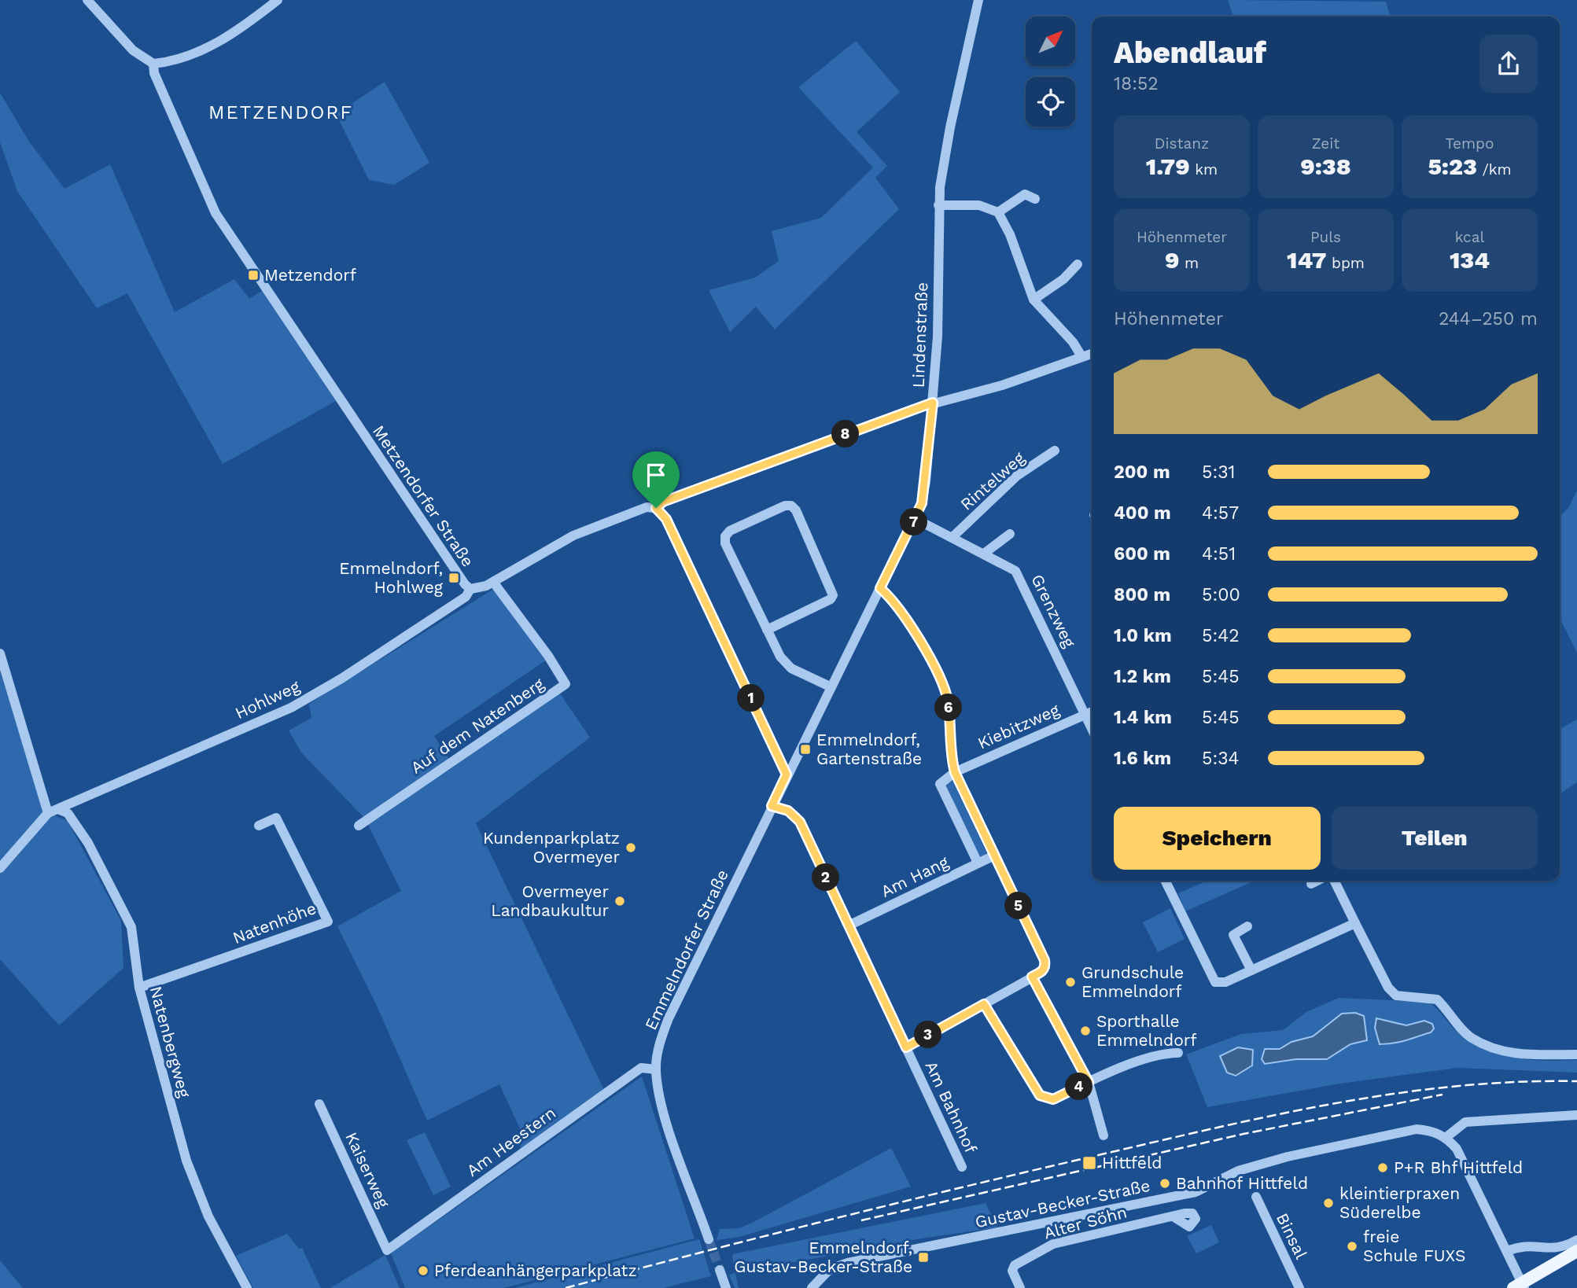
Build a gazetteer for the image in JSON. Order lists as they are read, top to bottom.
{
  "streets": {
    "street": [
      "Lindenstraße",
      "Rintelweg",
      "Metzendorfer Straße",
      "Grenzweg",
      "Hohlweg",
      "Auf dem Natenberg",
      "Kiebitzweg",
      "Am Hang",
      "Natenhöhe",
      "Emmelndorfer Straße",
      "Natenbergweg",
      "Am Bahnhof",
      "Am Heestern",
      "Kaiserweg",
      "Gustav-Becker-Straße",
      "Alter Söhn",
      "Binsal"
    ]
  },
  "crossings": [
    ["Lindenstraße", "Metzendorfer Straße"],
    ["Lindenstraße", "Grenzweg"],
    ["Lindenstraße", "Emmelndorfer Straße"],
    ["Rintelweg", "Grenzweg"],
    ["Metzendorfer Straße", "Hohlweg"],
    ["Metzendorfer Straße", "Auf dem Natenberg"],
    ["Grenzweg", "Kiebitzweg"],
    ["Hohlweg", "Natenbergweg"],
    ["Am Hang", "Am Bahnhof"],
    ["Natenhöhe", "Natenbergweg"],
    ["Emmelndorfer Straße", "Am Bahnhof"],
    ["Emmelndorfer Straße", "Am Heestern"],
    ["Am Heestern", "Kaiserweg"]
  ],
  "districts": ["METZENDORF"],
  "places": {
    "transit": [
      "Metzendorf",
      "Emmelndorf, Hohlweg",
      "Emmelndorf, Gartenstraße",
      "Hittfeld",
      "Emmelndorf, Gustav-Becker-Straße"
    ],
    "other": [
      "Kundenparkplatz Overmeyer",
      "Overmeyer Landbaukultur",
      "Grundschule Emmelndorf",
      "Sporthalle Emmelndorf",
      "P+R Bhf Hittfeld",
      "Bahnhof Hittfeld",
      "kleintierpraxen Süderelbe",
      "freie Schule FUXS",
      "Pferdeanhängerparkplatz"
    ]
  },
  "north": "top right",
  "page": {
    "heading": ["Abendlauf", "18:52"],
    "stats": [
      ["Distanz", "1.79 km"],
      ["Zeit", "9:38"],
      ["Tempo", "5:23 /km"],
      ["Höhenmeter", "9 m"],
      ["Puls", "147 bpm"],
      ["kcal", "134"]
    ],
    "chart": ["Höhenmeter", "244–250 m"],
    "pins": [
      "8",
      "7",
      "1",
      "6",
      "2",
      "5",
      "3",
      "4"
    ],
    "list": [
      {
        "name": "200 m",
        "note": "5:31"
      },
      {
        "name": "400 m",
        "note": "4:57"
      },
      {
        "name": "600 m",
        "note": "4:51"
      },
      {
        "name": "800 m",
        "note": "5:00"
      },
      {
        "name": "1.0 km",
        "note": "5:42"
      },
      {
        "name": "1.2 km",
        "note": "5:45"
      },
      {
        "name": "1.4 km",
        "note": "5:45"
      },
      {
        "name": "1.6 km",
        "note": "5:34"
      }
    ],
    "buttons": ["Speichern", "Teilen"]
  }
}
